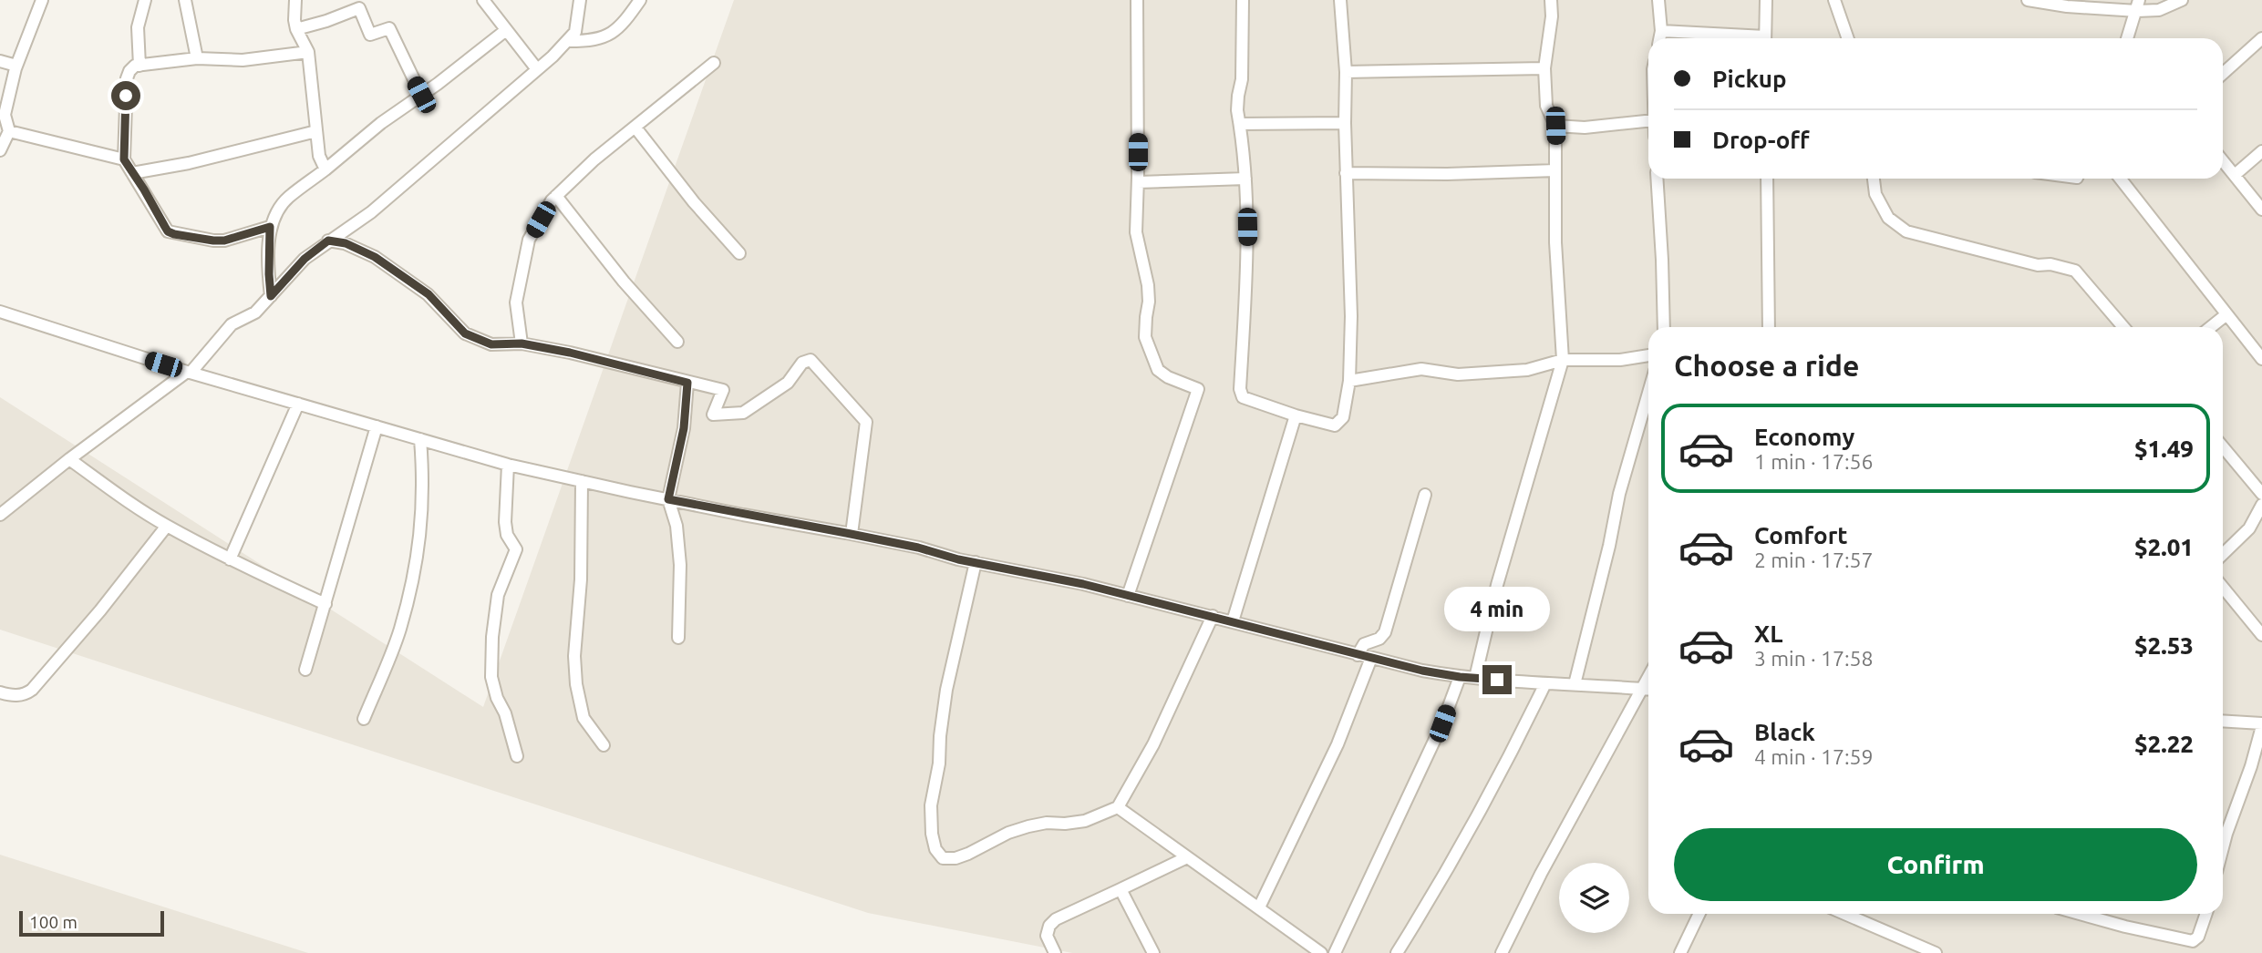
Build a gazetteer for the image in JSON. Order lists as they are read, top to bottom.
{
  "scale_bar": "100 m",
  "page": {
    "banner": ["Pickup", "Drop-off"],
    "heading": "Choose a ride",
    "list": [
      {
        "name": "Economy",
        "note": "1 min · 17:56",
        "value": "$1.49"
      },
      {
        "name": "Comfort",
        "note": "2 min · 17:57",
        "value": "$2.01"
      },
      {
        "name": "XL",
        "note": "3 min · 17:58",
        "value": "$2.53"
      },
      {
        "name": "Black",
        "note": "4 min · 17:59",
        "value": "$2.22"
      }
    ],
    "bubble": "4 min",
    "buttons": "Confirm",
    "scale": "100 m"
  }
}
